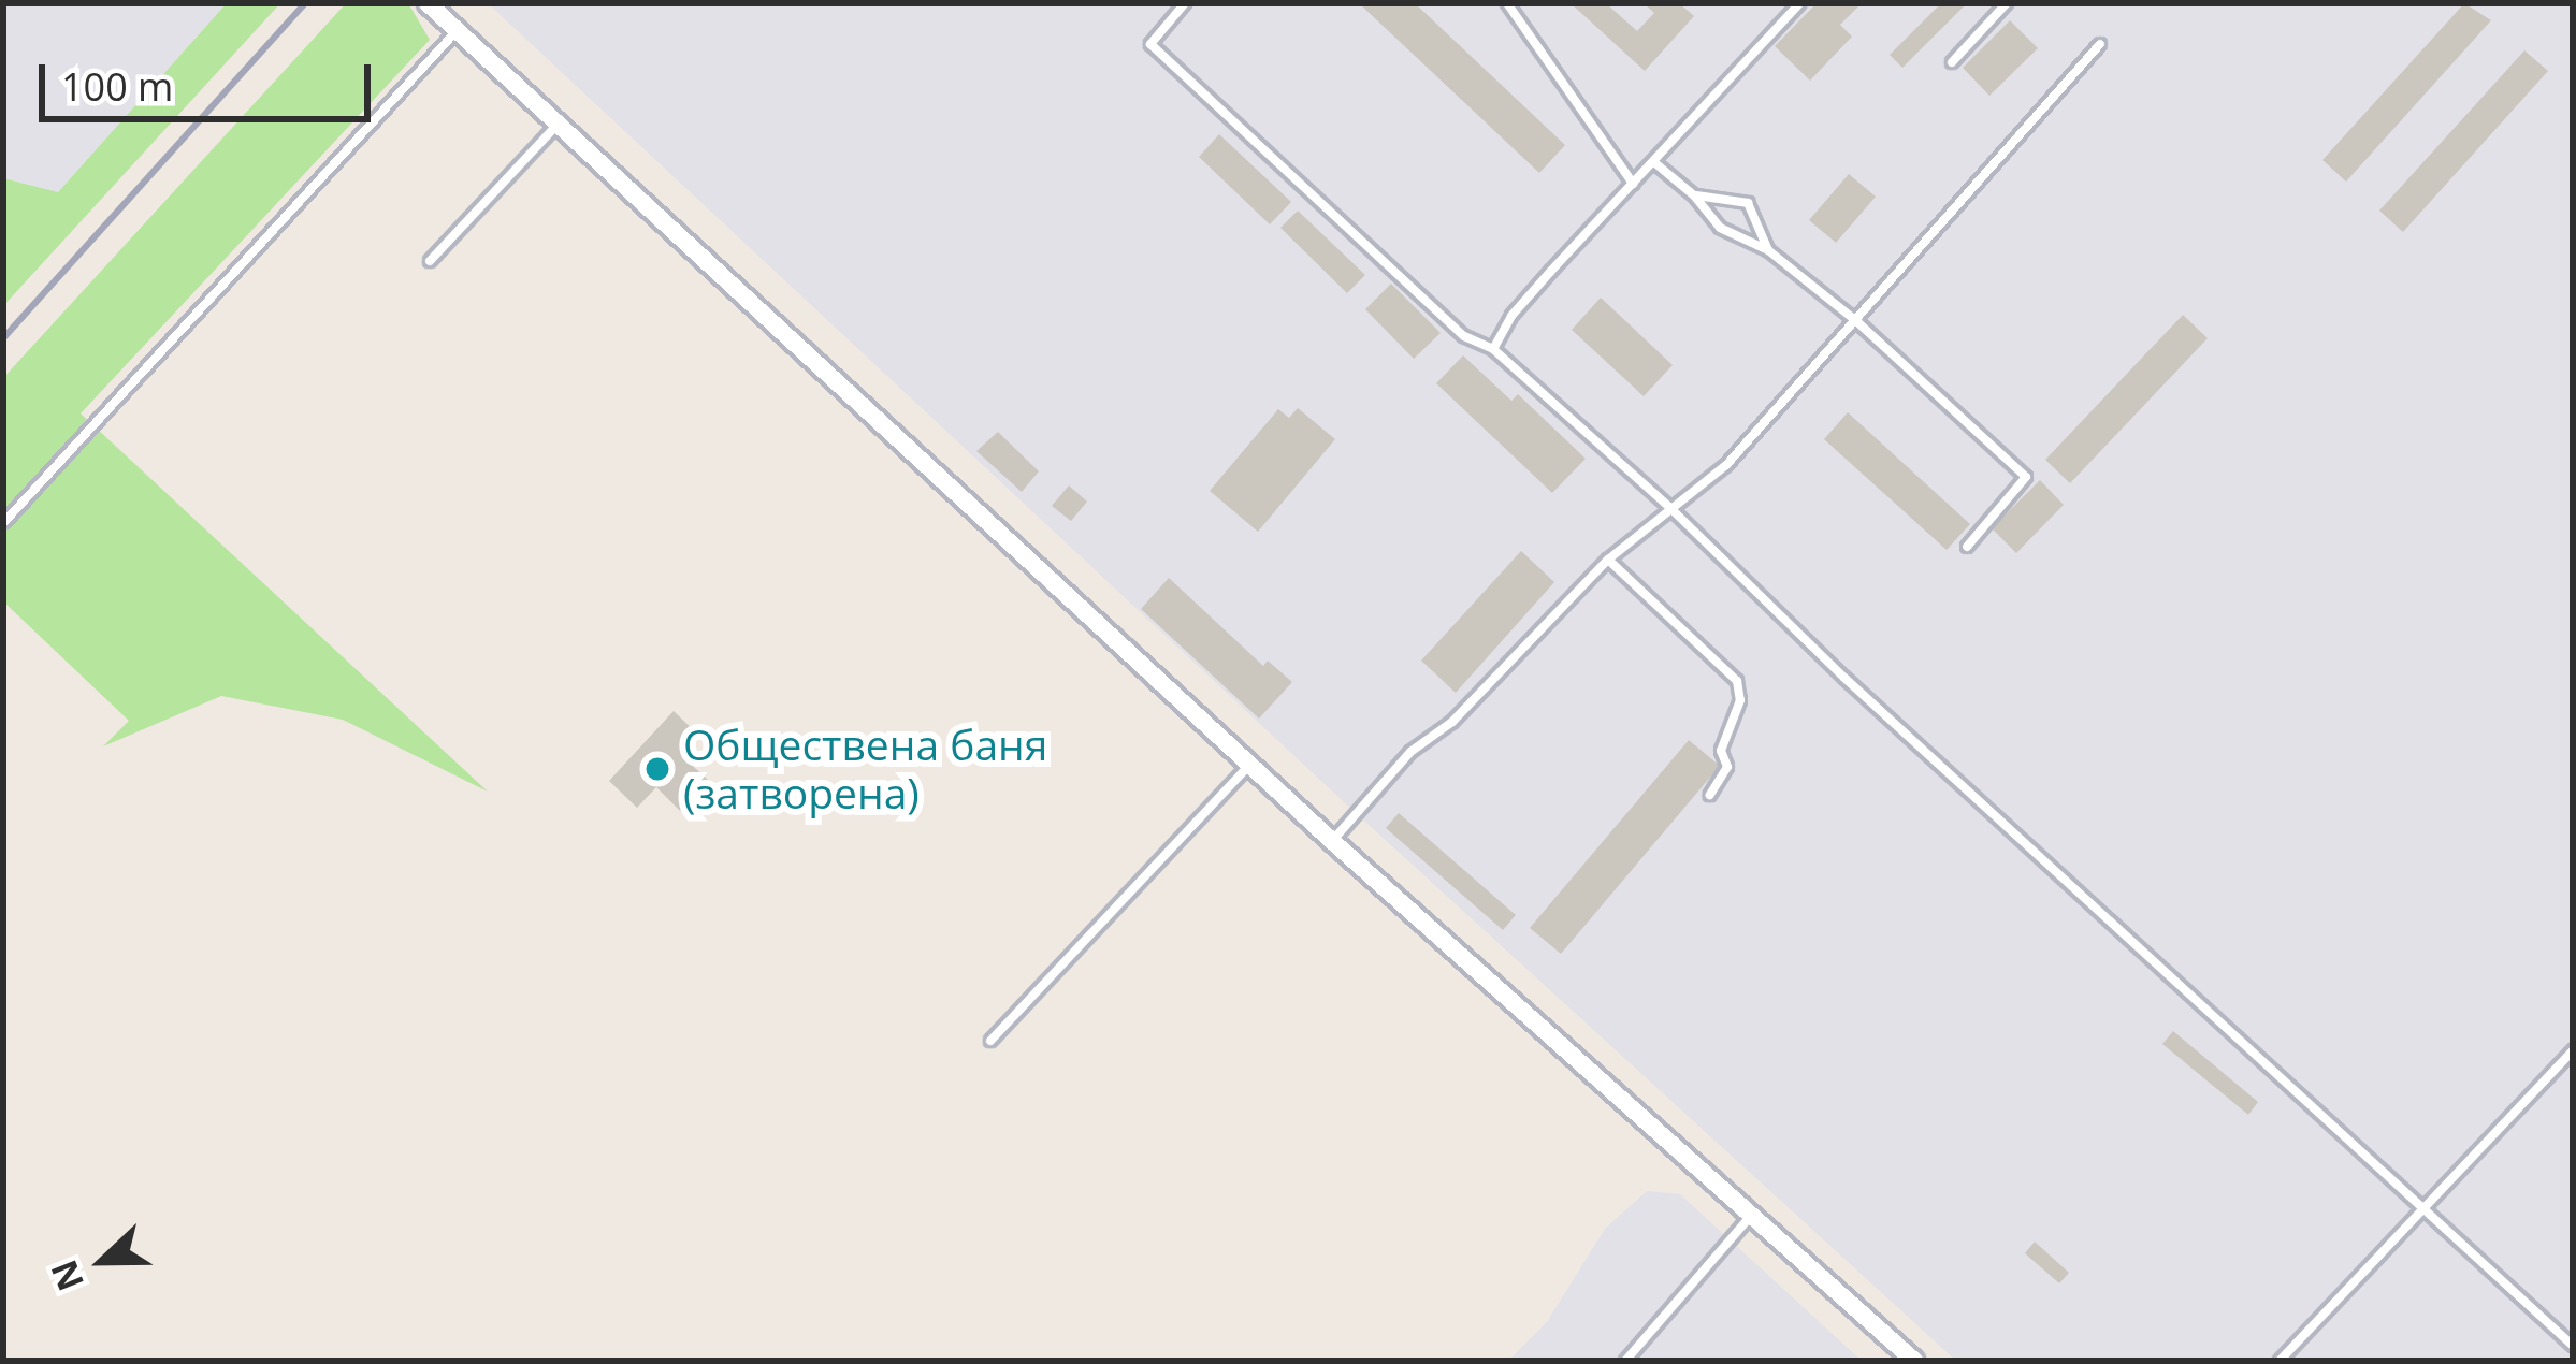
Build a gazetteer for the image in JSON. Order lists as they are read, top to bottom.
{
  "places": ["Обществена баня (затворена)"],
  "scale_bar": "100 m",
  "north": "left"
}
